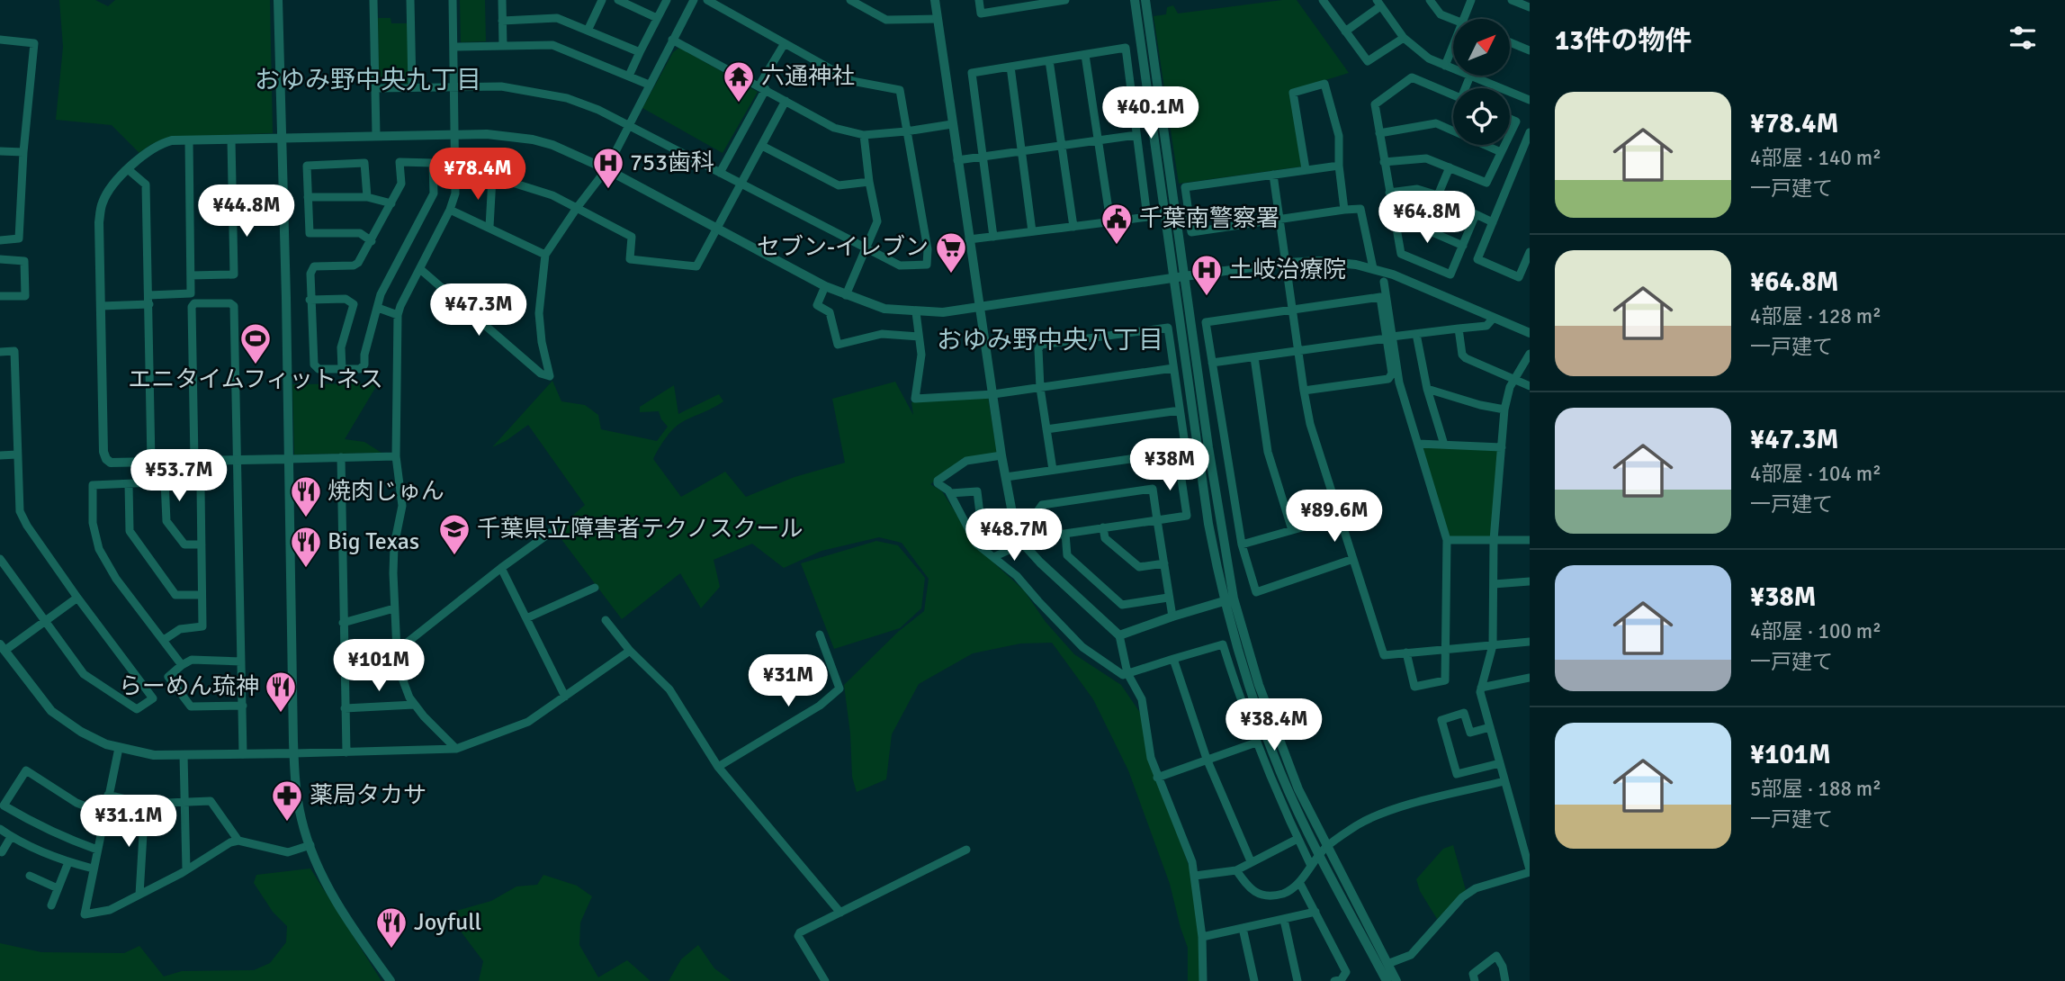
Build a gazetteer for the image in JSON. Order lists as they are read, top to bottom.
{
  "districts": ["おゆみ野中央九丁目", "おゆみ野中央八丁目"],
  "places": {
    "temple": ["六通神社"],
    "hospital": ["753歯科", "土岐治療院"],
    "public building": ["千葉南警察署"],
    "supermarket": ["セブン-イレブン"],
    "sports": ["エニタイムフィットネス"],
    "restaurant": [
      "焼肉じゅん",
      "Big Texas",
      "らーめん琉神",
      "Joyfull"
    ],
    "school or university": ["千葉県立障害者テクノスクール"],
    "pharmacy": ["薬局タカサ"]
  },
  "north": "top right",
  "page": {
    "heading": "13件の物件",
    "list": [
      {
        "name": "¥78.4M",
        "note": "4部屋 · 140 m² · 一戸建て"
      },
      {
        "name": "¥64.8M",
        "note": "4部屋 · 128 m² · 一戸建て"
      },
      {
        "name": "¥47.3M",
        "note": "4部屋 · 104 m² · 一戸建て"
      },
      {
        "name": "¥38M",
        "note": "4部屋 · 100 m² · 一戸建て"
      },
      {
        "name": "¥101M",
        "note": "5部屋 · 188 m² · 一戸建て"
      }
    ],
    "price": [
      "¥40.1M",
      "¥78.4M",
      "¥44.8M",
      "¥64.8M",
      "¥47.3M",
      "¥38M",
      "¥53.7M",
      "¥89.6M",
      "¥48.7M",
      "¥101M",
      "¥31M",
      "¥38.4M",
      "¥31.1M"
    ]
  }
}
